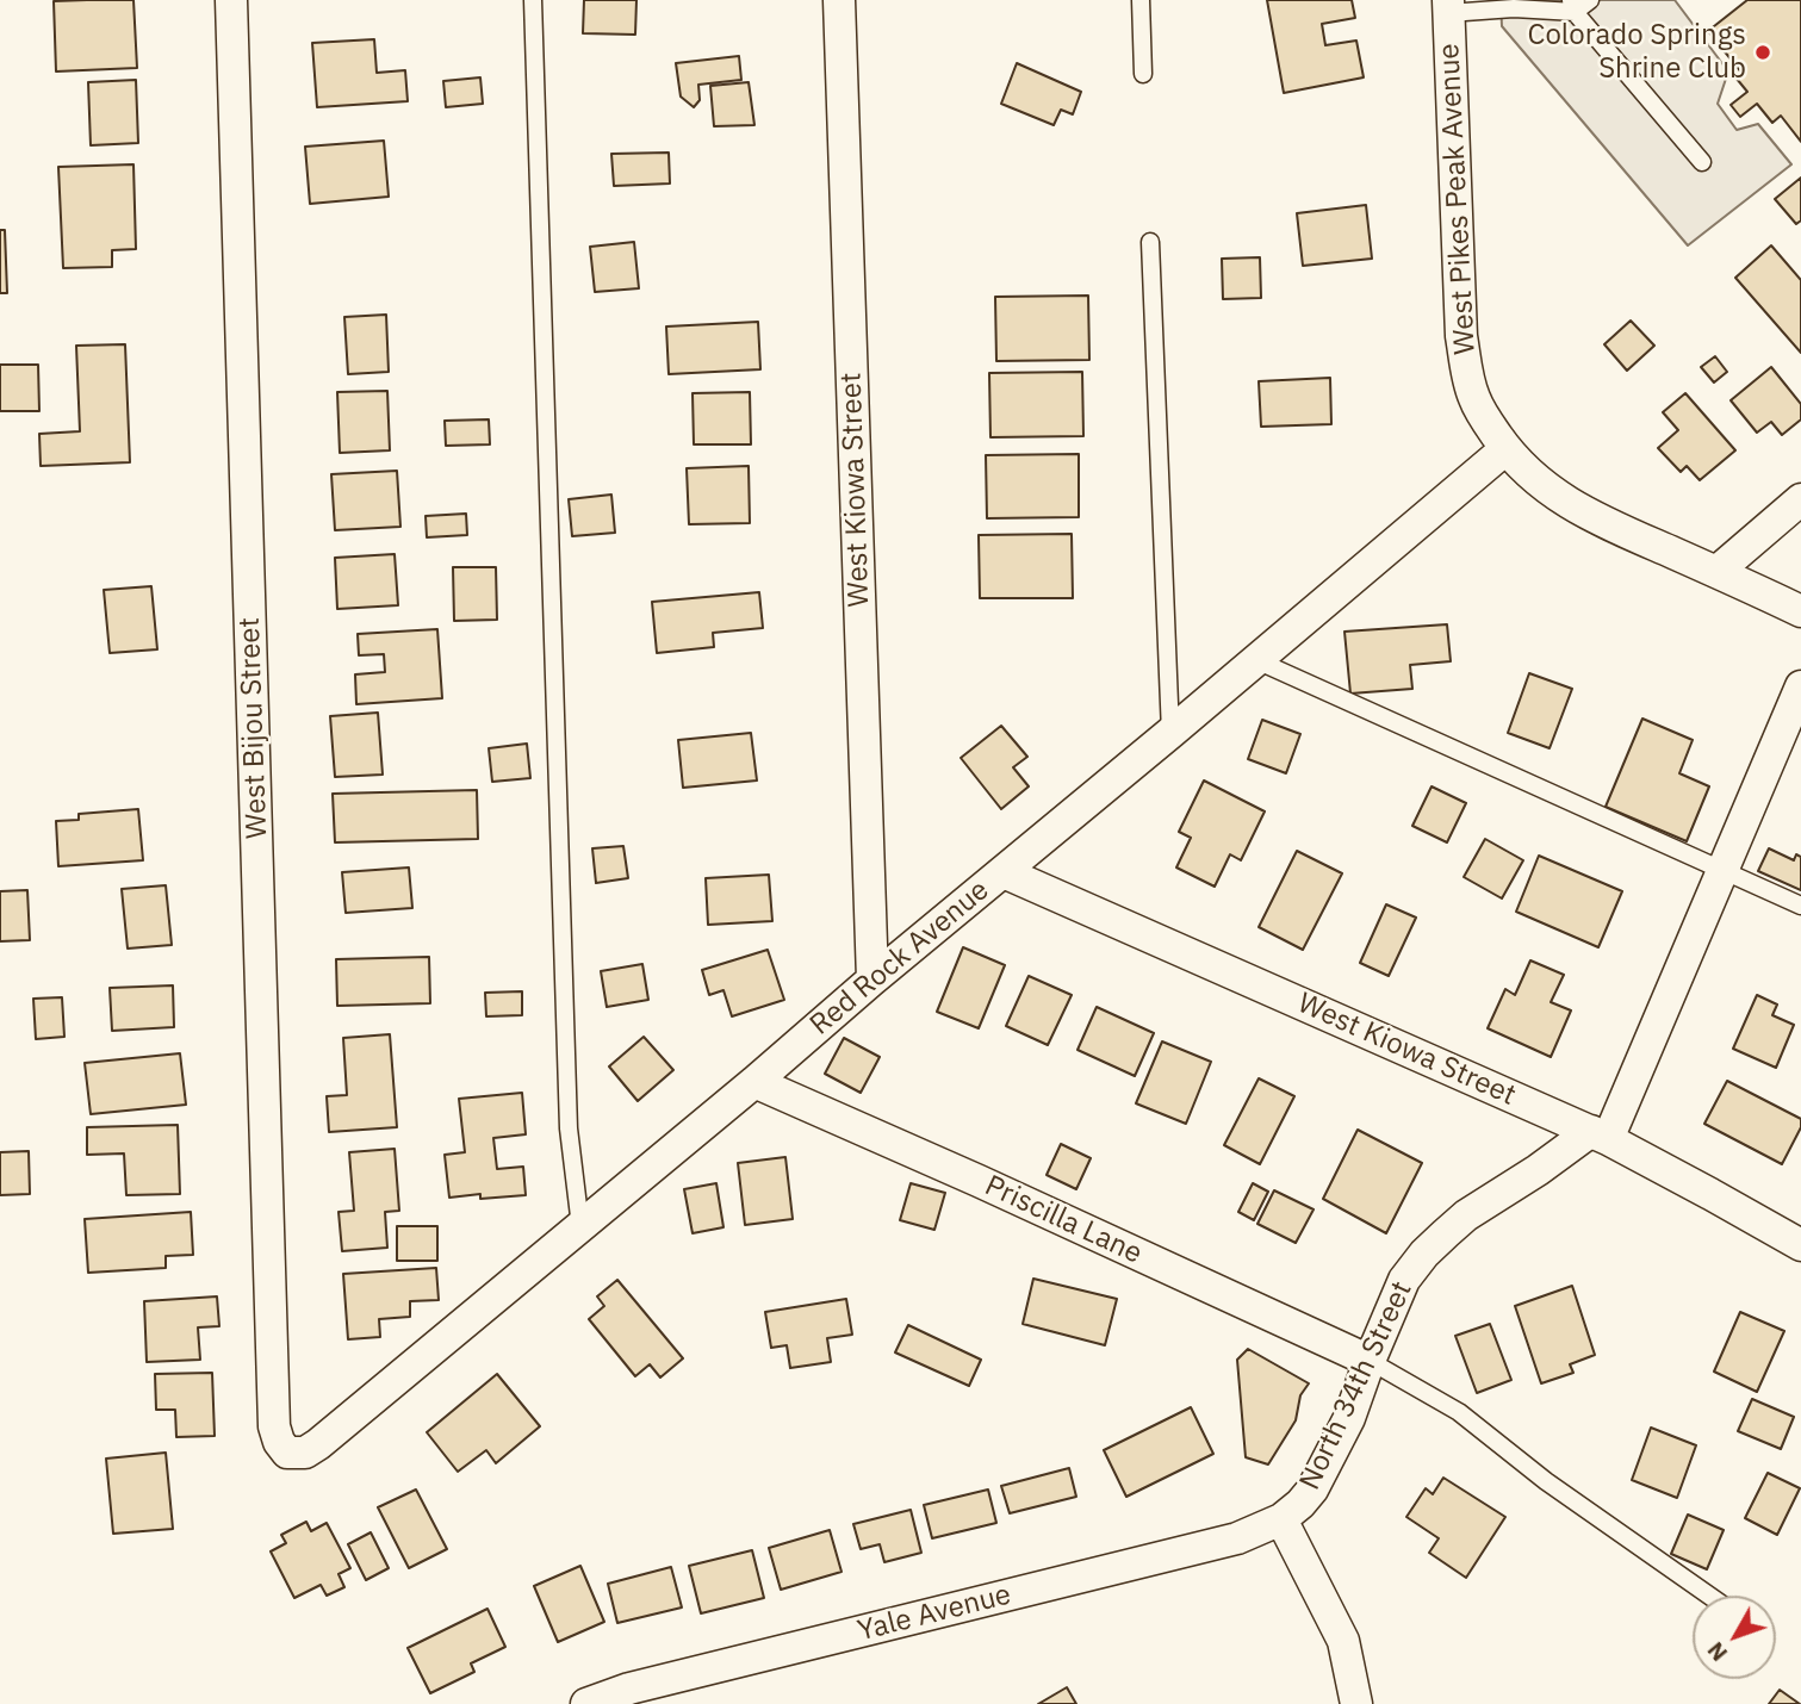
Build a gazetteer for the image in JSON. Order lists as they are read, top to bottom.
{
  "streets": {
    "street": [
      "West Pikes Peak Avenue",
      "West Kiowa Street",
      "West Bijou Street",
      "Red Rock Avenue",
      "Priscilla Lane",
      "North 34th Street",
      "Yale Avenue"
    ]
  },
  "crossings": [
    ["West Pikes Peak Avenue", "Red Rock Avenue"],
    ["West Kiowa Street", "Red Rock Avenue"],
    ["West Kiowa Street", "North 34th Street"],
    ["West Bijou Street", "Red Rock Avenue"],
    ["Red Rock Avenue", "Priscilla Lane"],
    ["Priscilla Lane", "North 34th Street"],
    ["North 34th Street", "Yale Avenue"]
  ],
  "places": ["Colorado Springs Shrine Club"],
  "north": "bottom left"
}
